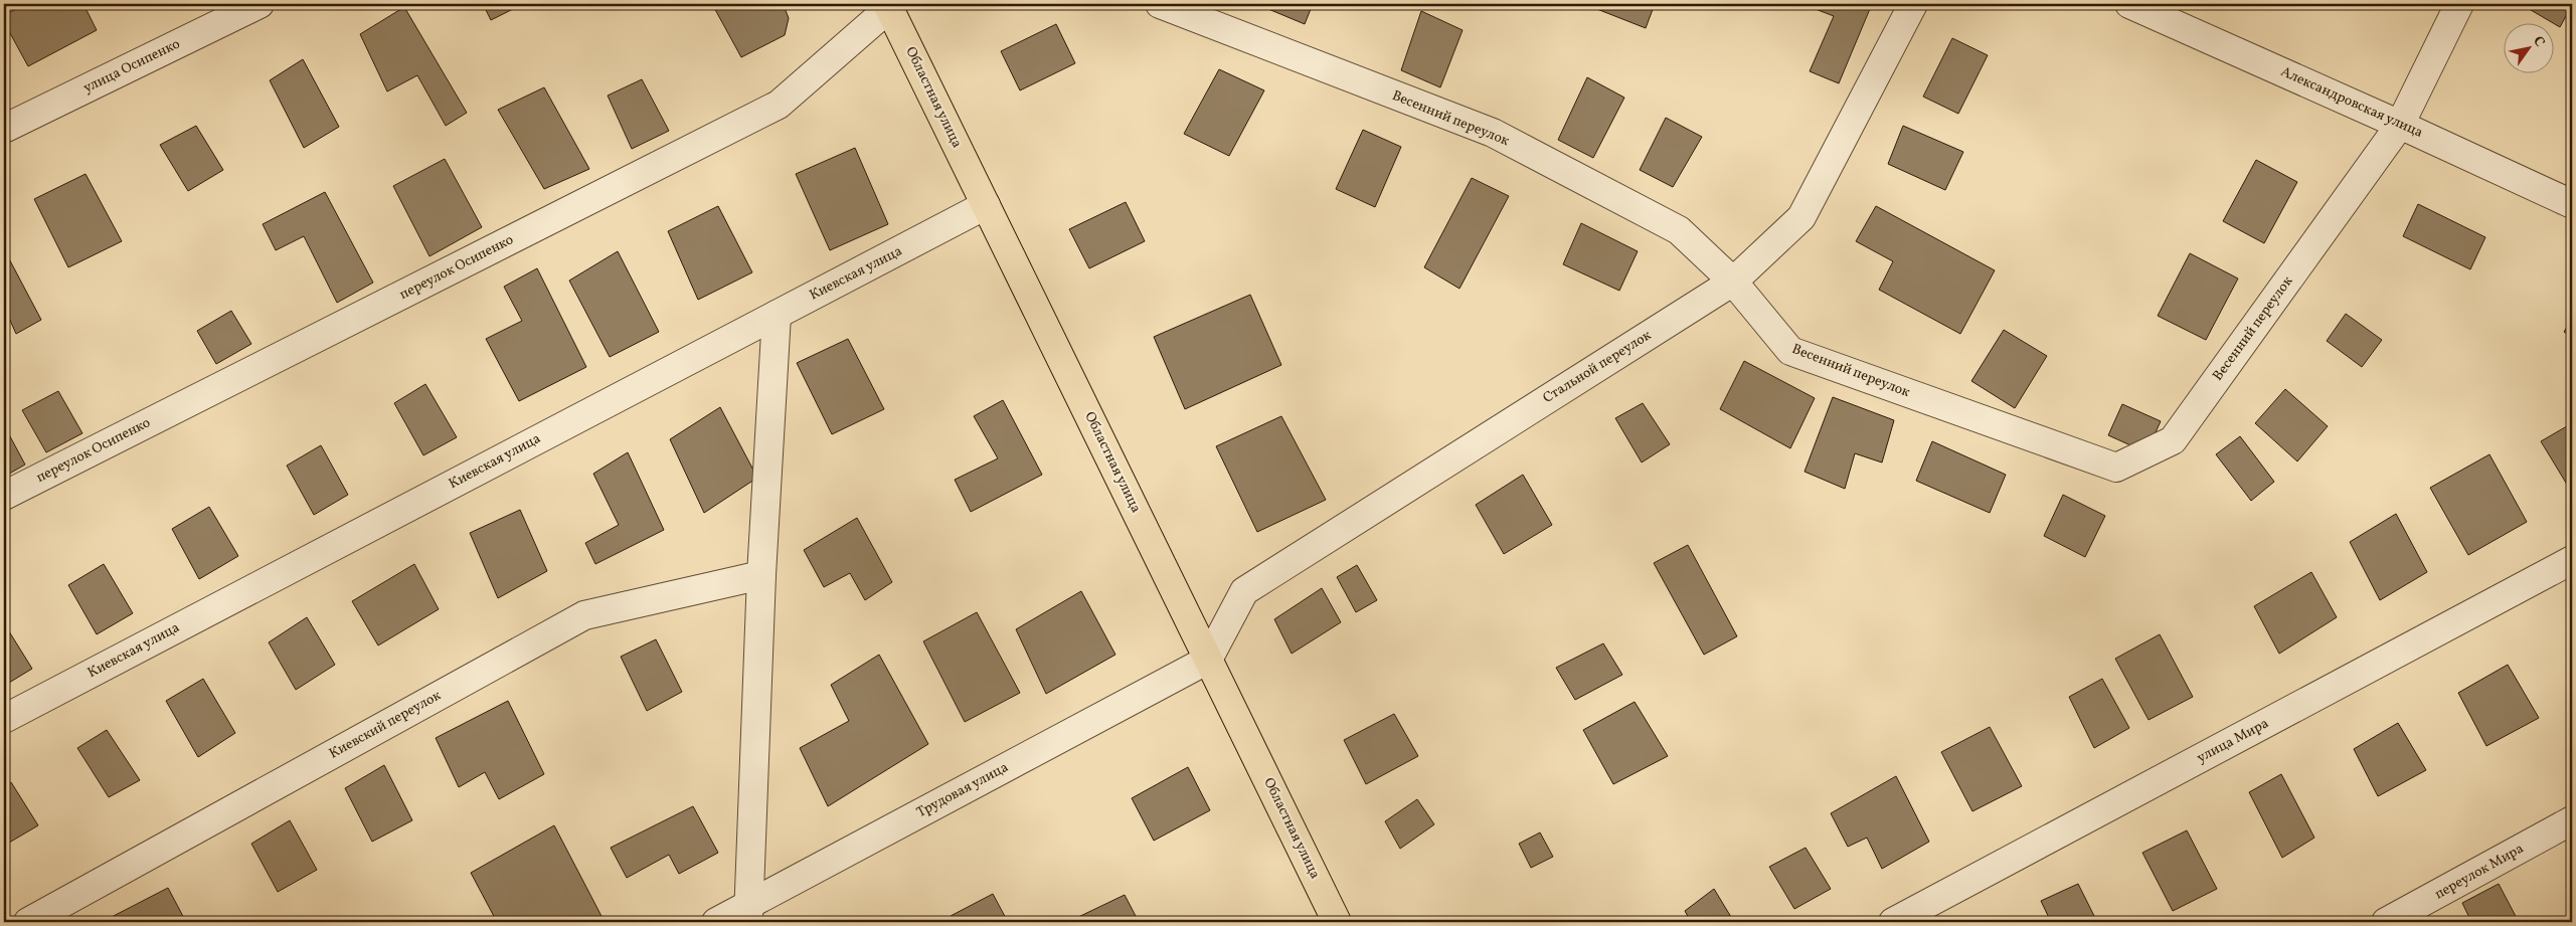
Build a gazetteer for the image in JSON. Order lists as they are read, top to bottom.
{
  "streets": {
    "main road": ["Областная улица"],
    "street": [
      "улица Осипенко",
      "Александровская улица",
      "Весенний переулок",
      "переулок Осипенко",
      "Киевская улица",
      "Стальной переулок",
      "Киевский переулок",
      "улица Мира",
      "Трудовая улица",
      "переулок Мира"
    ]
  },
  "crossings": [
    ["Областная улица", "переулок Осипенко"],
    ["Областная улица", "Киевская улица"],
    ["Областная улица", "Стальной переулок"],
    ["Областная улица", "Трудовая улица"],
    ["Александровская улица", "Весенний переулок"],
    ["Весенний переулок", "Стальной переулок"],
    ["Стальной переулок", "Трудовая улица"]
  ],
  "north": "top right"
}
